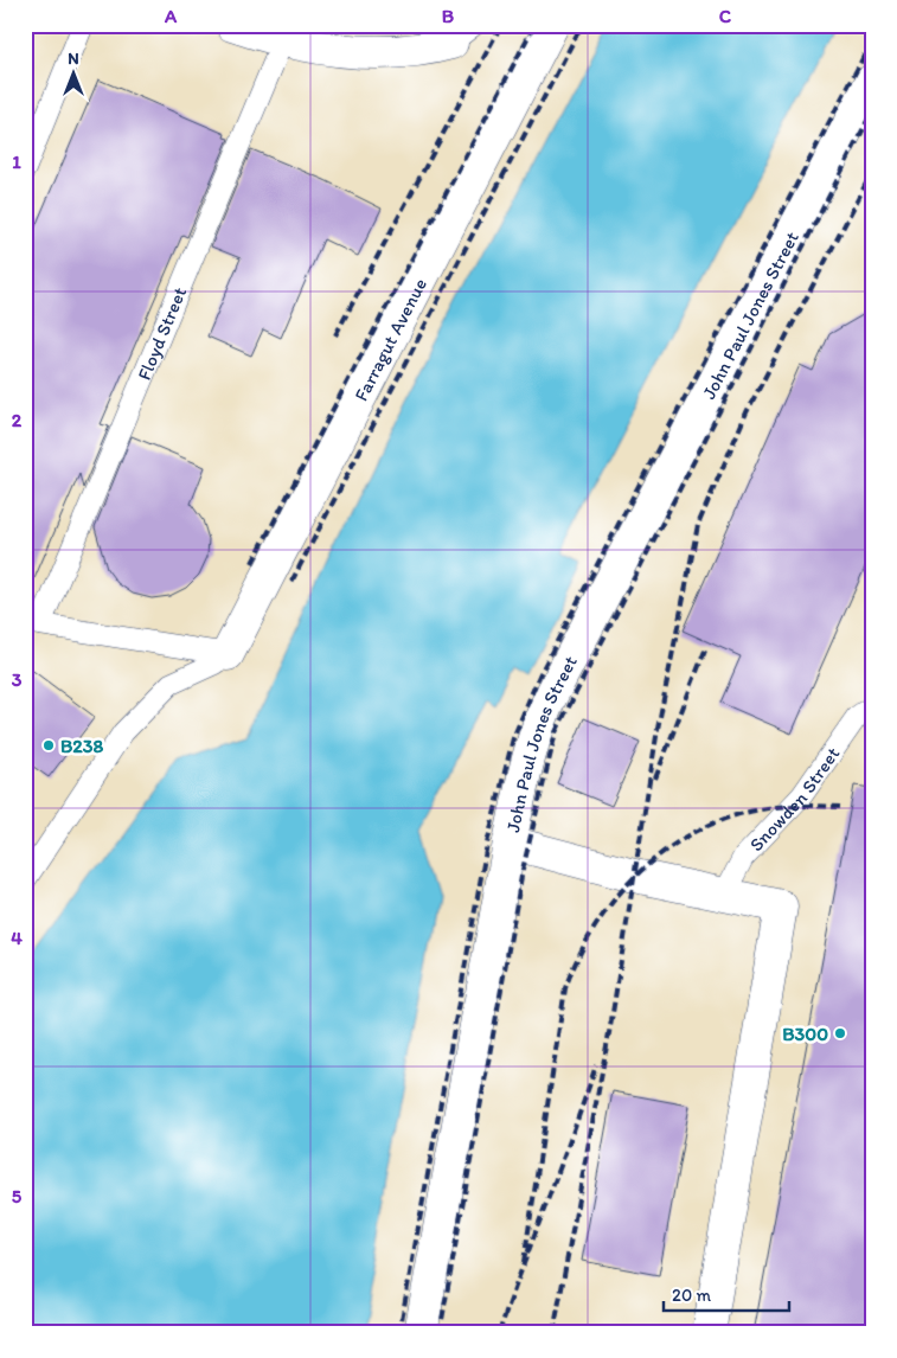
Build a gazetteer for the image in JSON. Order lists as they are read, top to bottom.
{
  "streets": {
    "street": ["John Paul Jones Street", "Farragut Avenue"],
    "lane": ["Floyd Street", "Snowden Street"]
  },
  "crossings": [
    ["John Paul Jones Street", "Snowden Street"]
  ],
  "places": ["B238", "B300"],
  "scale_bar": "20 m",
  "north": "top",
  "grid": {
    "columns": ["A", "B", "C"],
    "rows": [
      "1",
      "2",
      "3",
      "4",
      "5"
    ]
  }
}
